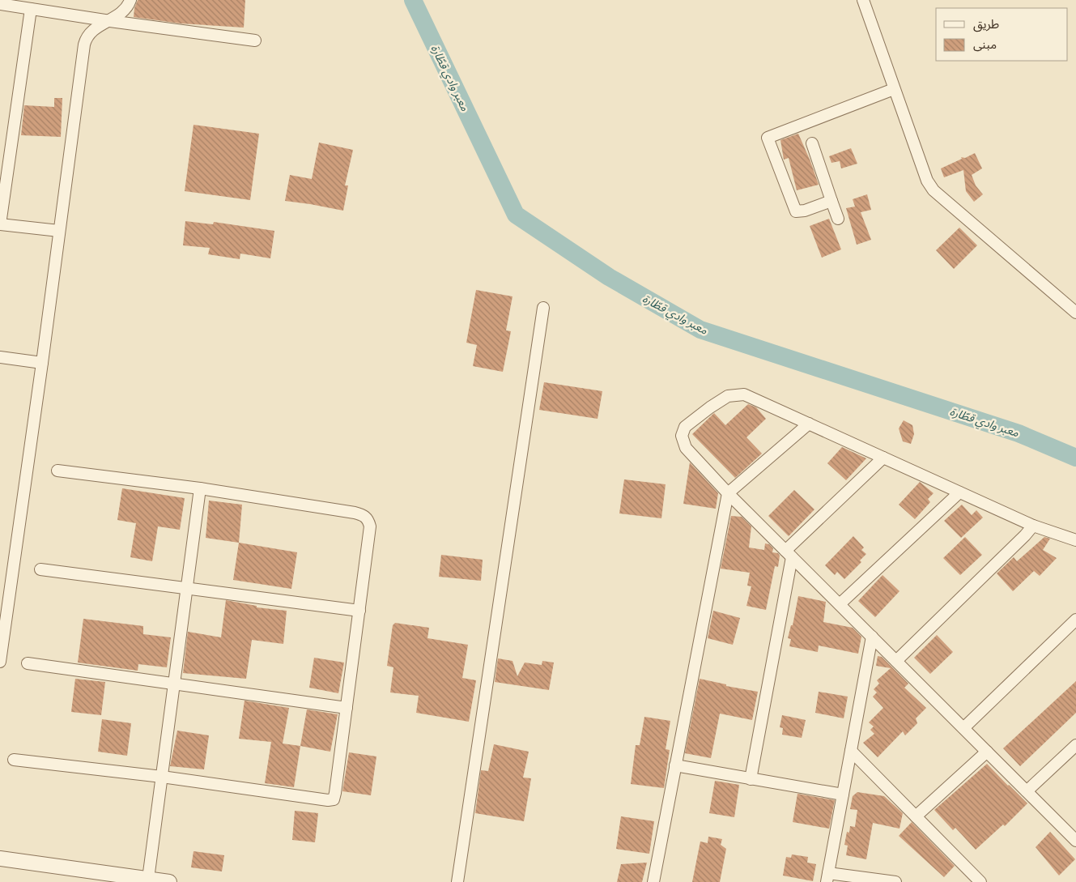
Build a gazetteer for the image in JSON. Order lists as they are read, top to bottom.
{
  "water": ["معبر وادي قطّارة"],
  "legend": ["طريق", "مبنى"]
}
